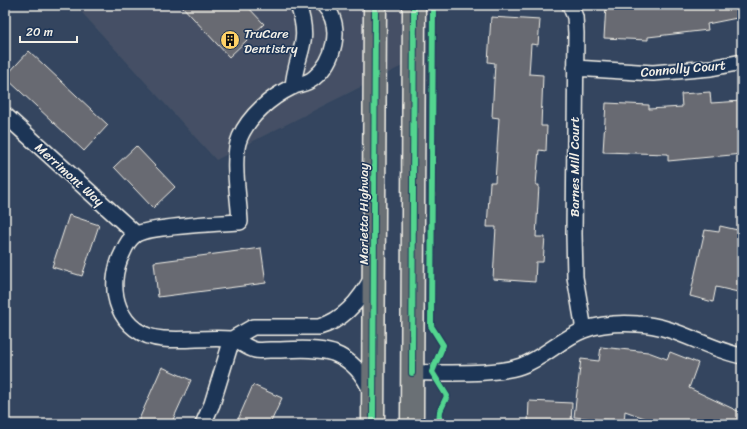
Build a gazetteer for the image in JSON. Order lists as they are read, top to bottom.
{
  "streets": {
    "highway": ["Marietta Highway"],
    "street": ["Connolly Court", "Barnes Mill Court", "Merrimont Way"]
  },
  "crossings": [
    ["Connolly Court", "Barnes Mill Court"]
  ],
  "places": {
    "building": ["TruCare Dentistry"]
  },
  "scale_bar": "20 m"
}
